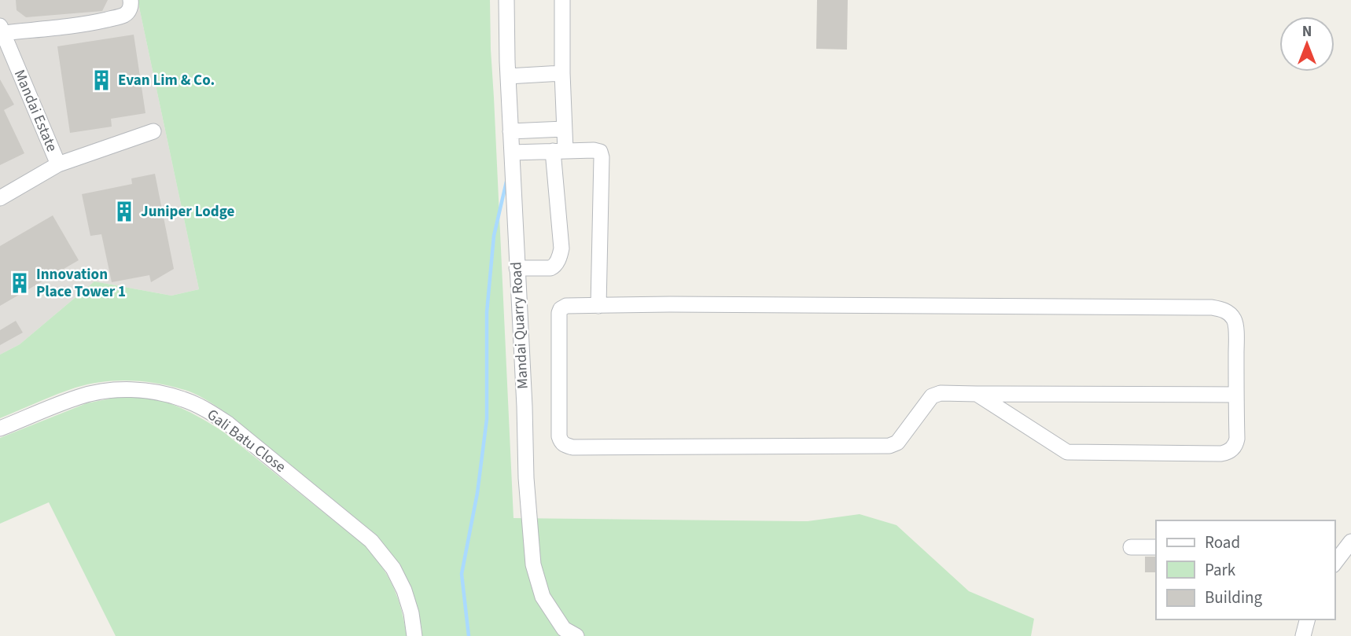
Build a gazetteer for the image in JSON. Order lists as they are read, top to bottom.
{
  "streets": {
    "street": ["Mandai Estate", "Mandai Quarry Road", "Gali Batu Close"]
  },
  "places": {
    "building": ["Evan Lim & Co.", "Juniper Lodge", "Innovation Place Tower 1"]
  },
  "legend": ["Road", "Park", "Building"],
  "north": "top"
}
